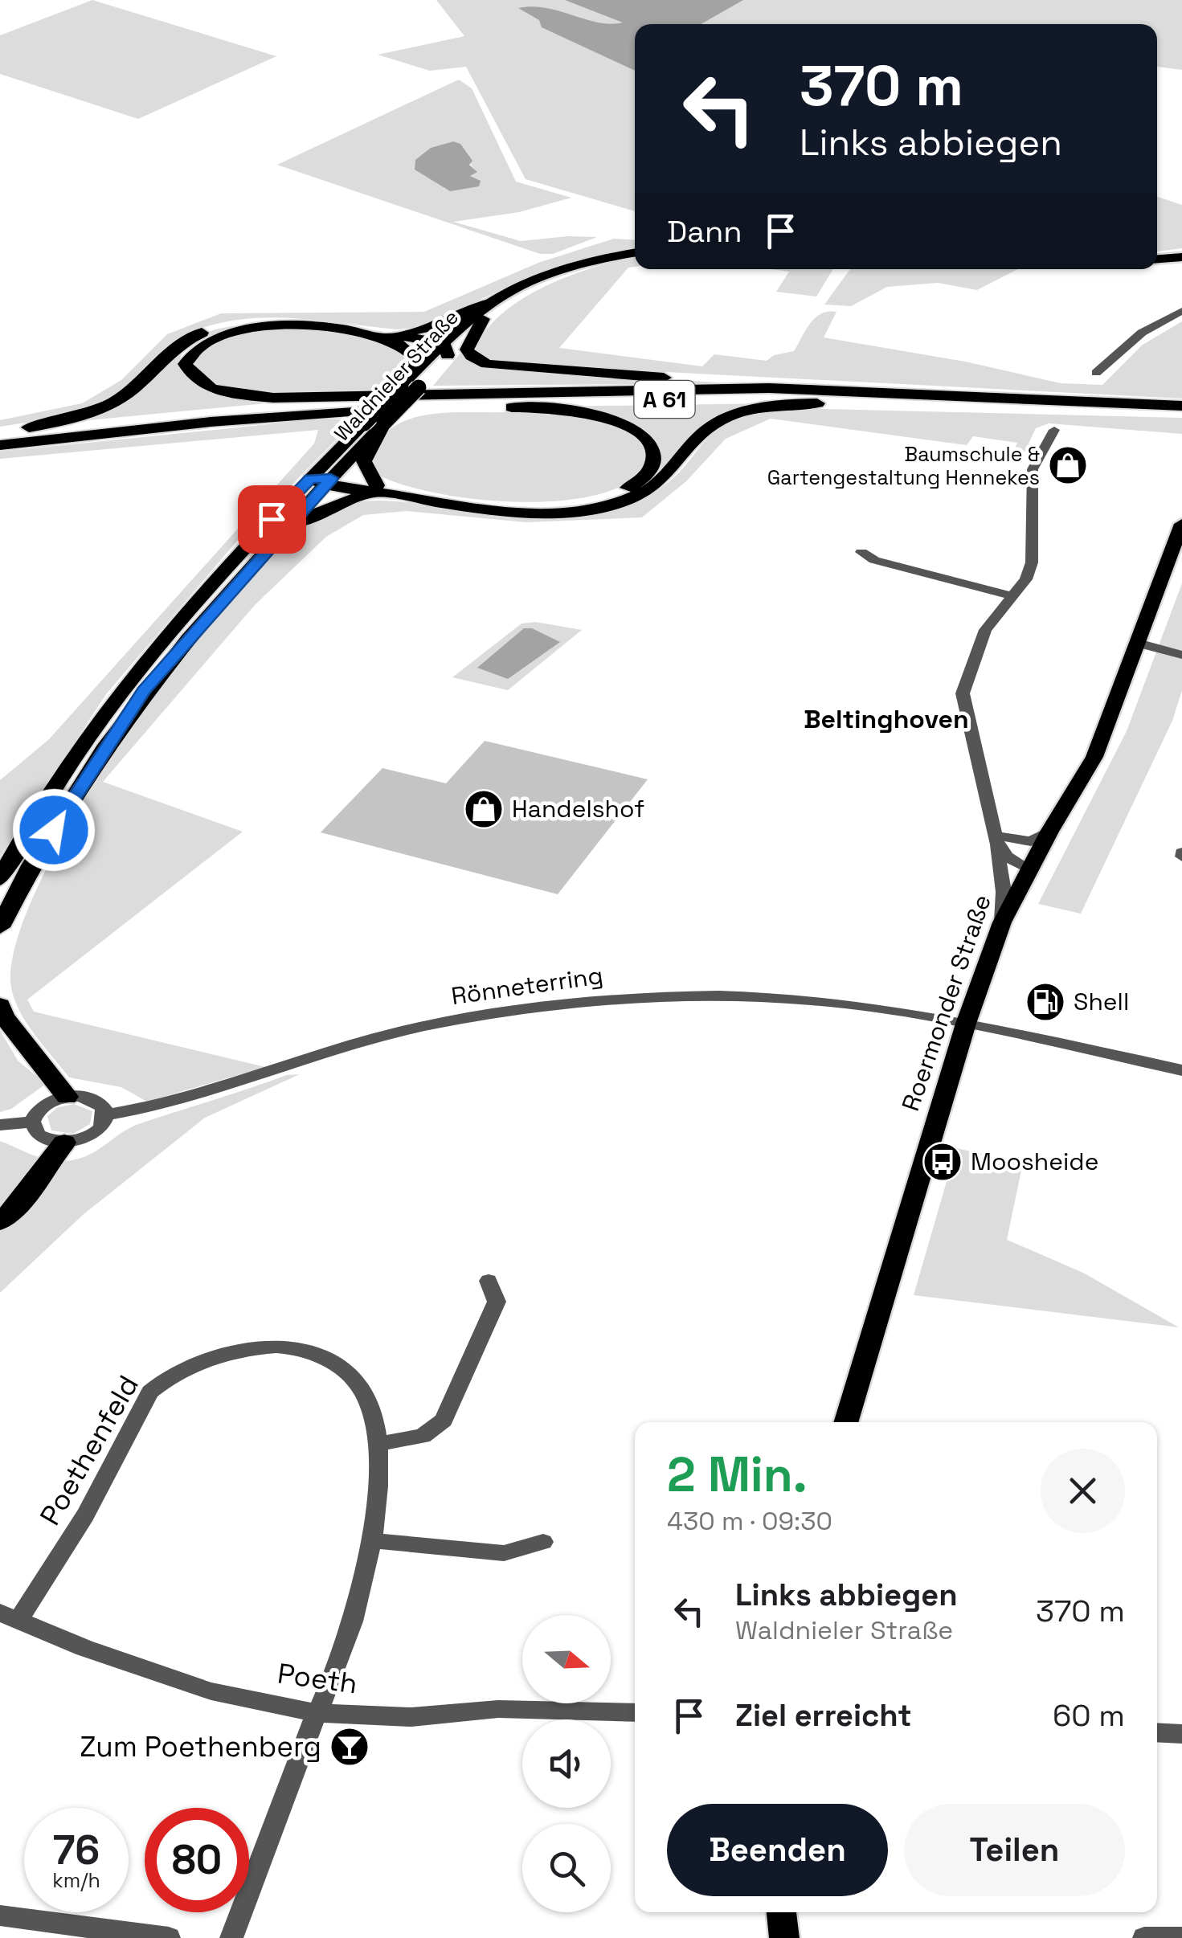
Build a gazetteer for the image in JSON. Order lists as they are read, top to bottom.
{
  "streets": {
    "highway": ["Waldnieler Straße", "A 61"],
    "main road": ["Roermonder Straße"],
    "street": ["Rönneterring", "Poethenfeld", "Poeth"]
  },
  "crossings": [
    ["Rönneterring", "Roermonder Straße"],
    ["Poethenfeld", "Poeth"]
  ],
  "districts": ["Beltinghoven"],
  "places": {
    "shop": ["Baumschule & Gartengestaltung Hennekes", "Handelshof"],
    "fuel station": ["Shell"],
    "bus stop": ["Moosheide"],
    "bar": ["Zum Poethenberg"]
  },
  "north": "right",
  "page": {
    "turn": ["370 m", "Links abbiegen"],
    "then": "Dann",
    "heading": ["2 Min.", "430 m · 09:30"],
    "list": [
      {
        "name": "Links abbiegen",
        "note": "Waldnieler Straße",
        "value": "370 m"
      },
      {
        "name": "Ziel erreicht",
        "value": "60 m"
      }
    ],
    "buttons": ["Beenden", "Teilen"],
    "speed": "76 km/h",
    "limit": "80"
  }
}
